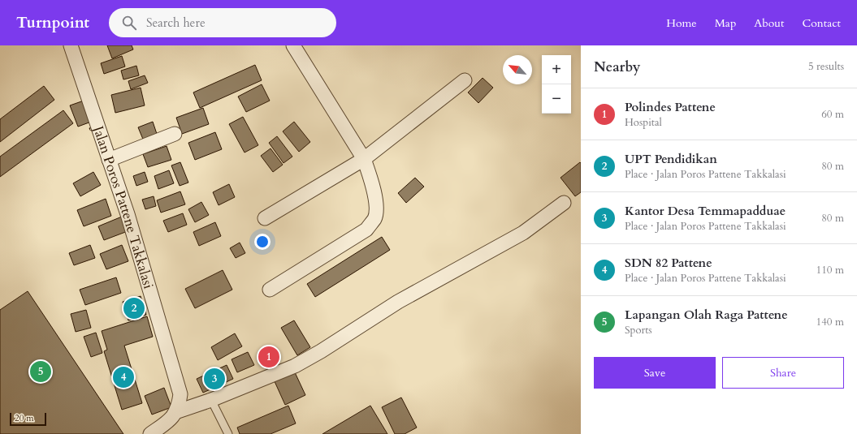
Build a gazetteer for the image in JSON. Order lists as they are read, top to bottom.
{
  "streets": {
    "street": ["Jalan Poros Pattene Takkalasi"]
  },
  "scale_bar": "20 m",
  "north": "top left",
  "page": {
    "header": "Turnpoint",
    "search": "Search here",
    "nav": [
      "Home",
      "Map",
      "About",
      "Contact"
    ],
    "heading": ["Nearby", "5 results"],
    "map_buttons": ["+", "−"],
    "list": [
      {
        "mark": "1",
        "name": "Polindes Pattene",
        "note": "Hospital",
        "value": "60 m"
      },
      {
        "mark": "2",
        "name": "UPT Pendidikan",
        "note": "Place · Jalan Poros Pattene Takkalasi",
        "value": "80 m"
      },
      {
        "mark": "3",
        "name": "Kantor Desa Temmapadduae",
        "note": "Place · Jalan Poros Pattene Takkalasi",
        "value": "80 m"
      },
      {
        "mark": "4",
        "name": "SDN 82 Pattene",
        "note": "Place · Jalan Poros Pattene Takkalasi",
        "value": "110 m"
      },
      {
        "mark": "5",
        "name": "Lapangan Olah Raga Pattene",
        "note": "Sports",
        "value": "140 m"
      }
    ],
    "pins": [
      "2",
      "1",
      "5",
      "4",
      "3"
    ],
    "buttons": ["Save", "Share"],
    "scale": "20 m"
  }
}
